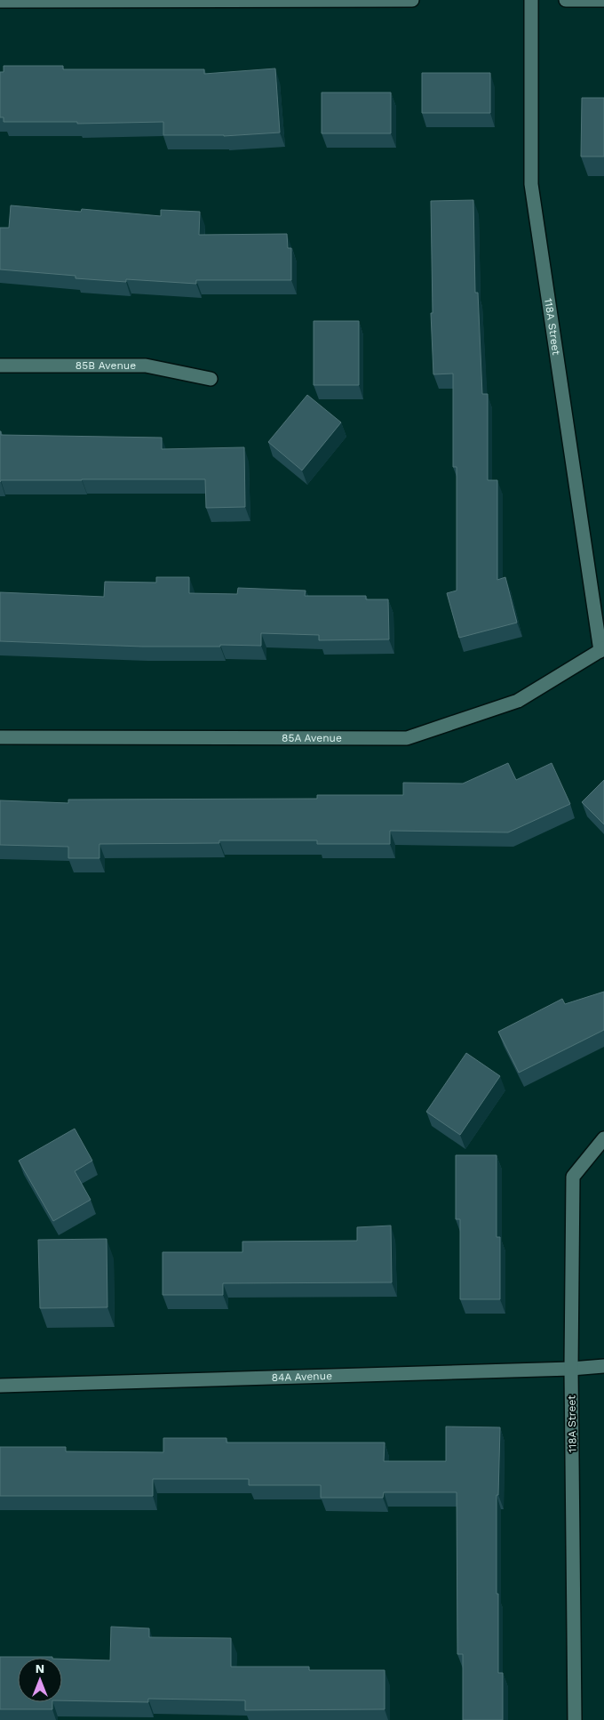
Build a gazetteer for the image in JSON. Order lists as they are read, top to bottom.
{
  "streets": {
    "street": [
      "118A Street",
      "85B Avenue",
      "85A Avenue",
      "84A Avenue"
    ]
  },
  "crossings": [
    ["118A Street", "85A Avenue"],
    ["118A Street", "84A Avenue"]
  ],
  "north": "top"
}
